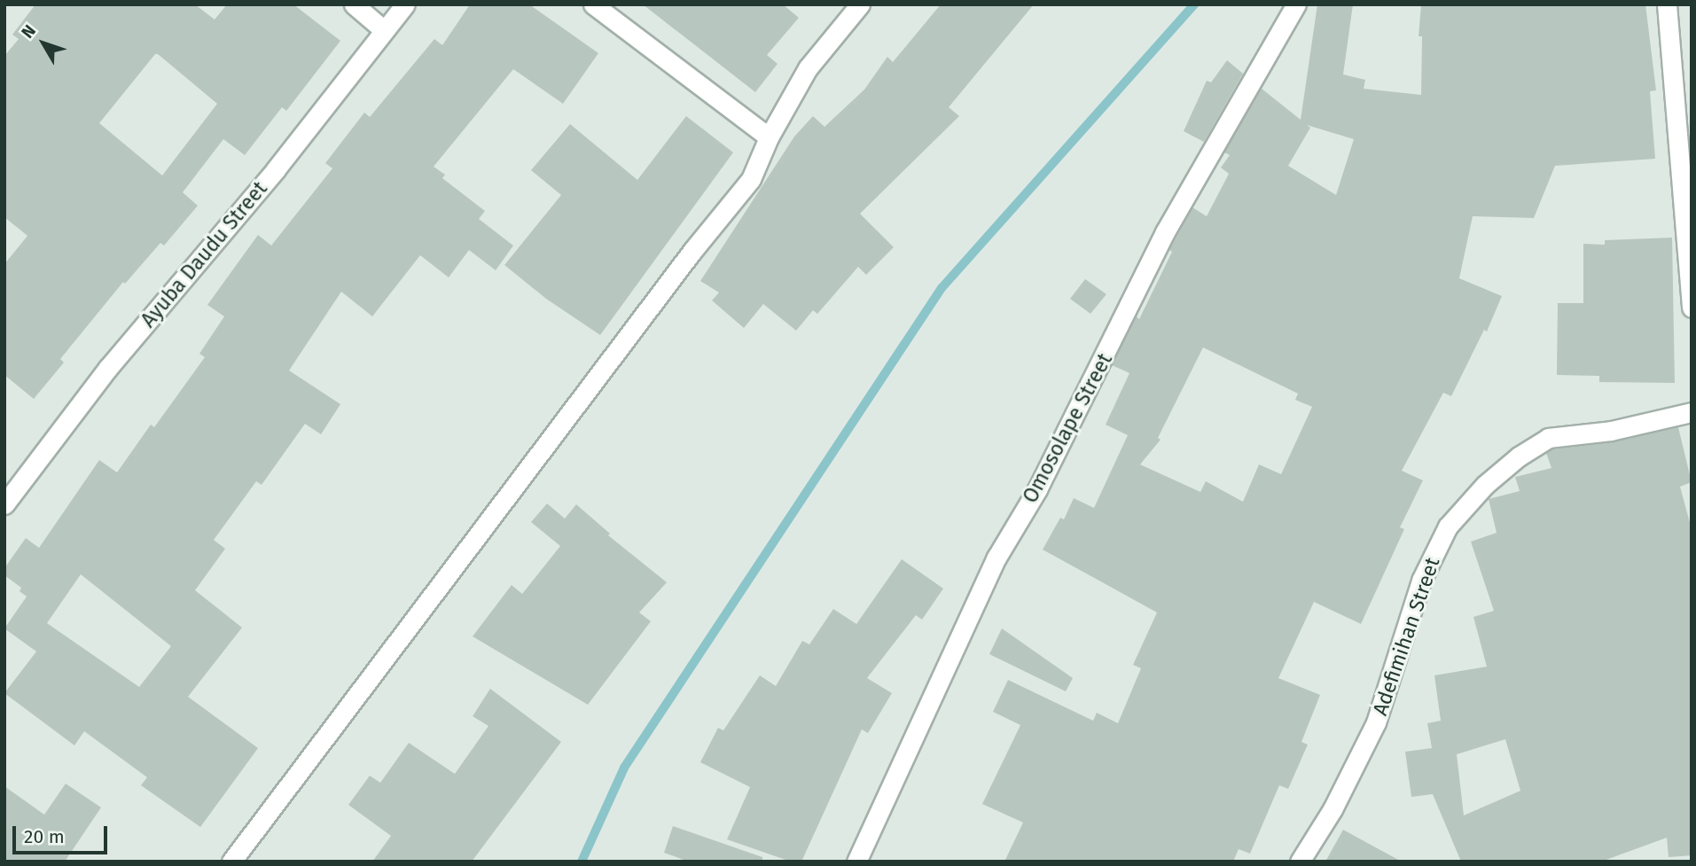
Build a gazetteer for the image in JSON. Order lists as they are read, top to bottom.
{
  "streets": {
    "street": ["Ayuba Daudu Street", "Omosolape Street", "Adefimihan Street"]
  },
  "scale_bar": "20 m",
  "north": "top left"
}
